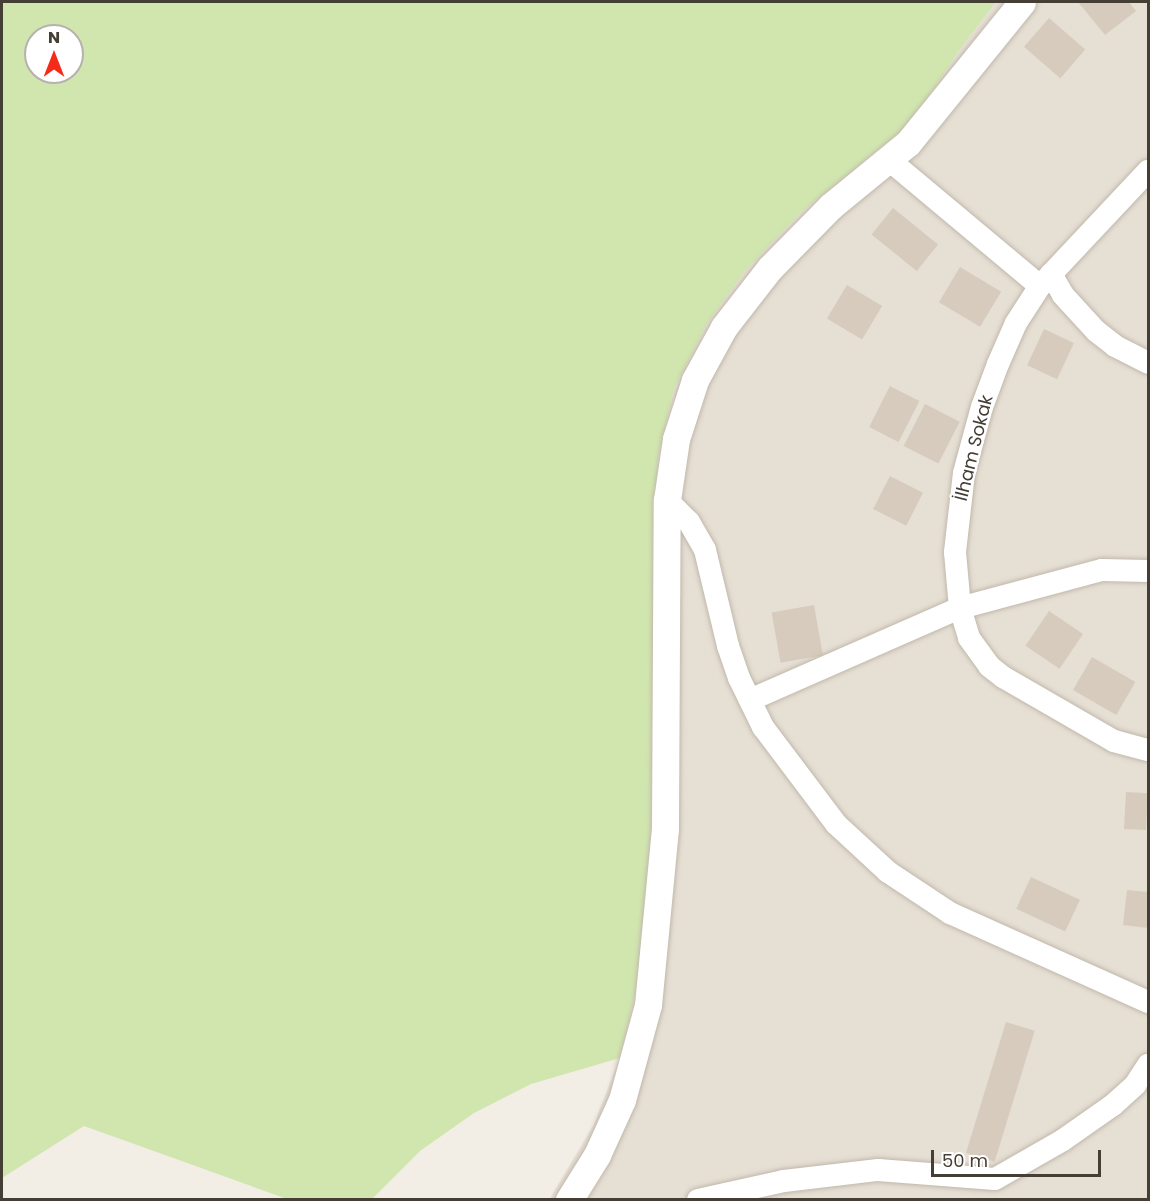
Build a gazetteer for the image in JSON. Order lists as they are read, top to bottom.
{
  "streets": {
    "street": ["İlham Sokak"]
  },
  "scale_bar": "50 m",
  "north": "top"
}
